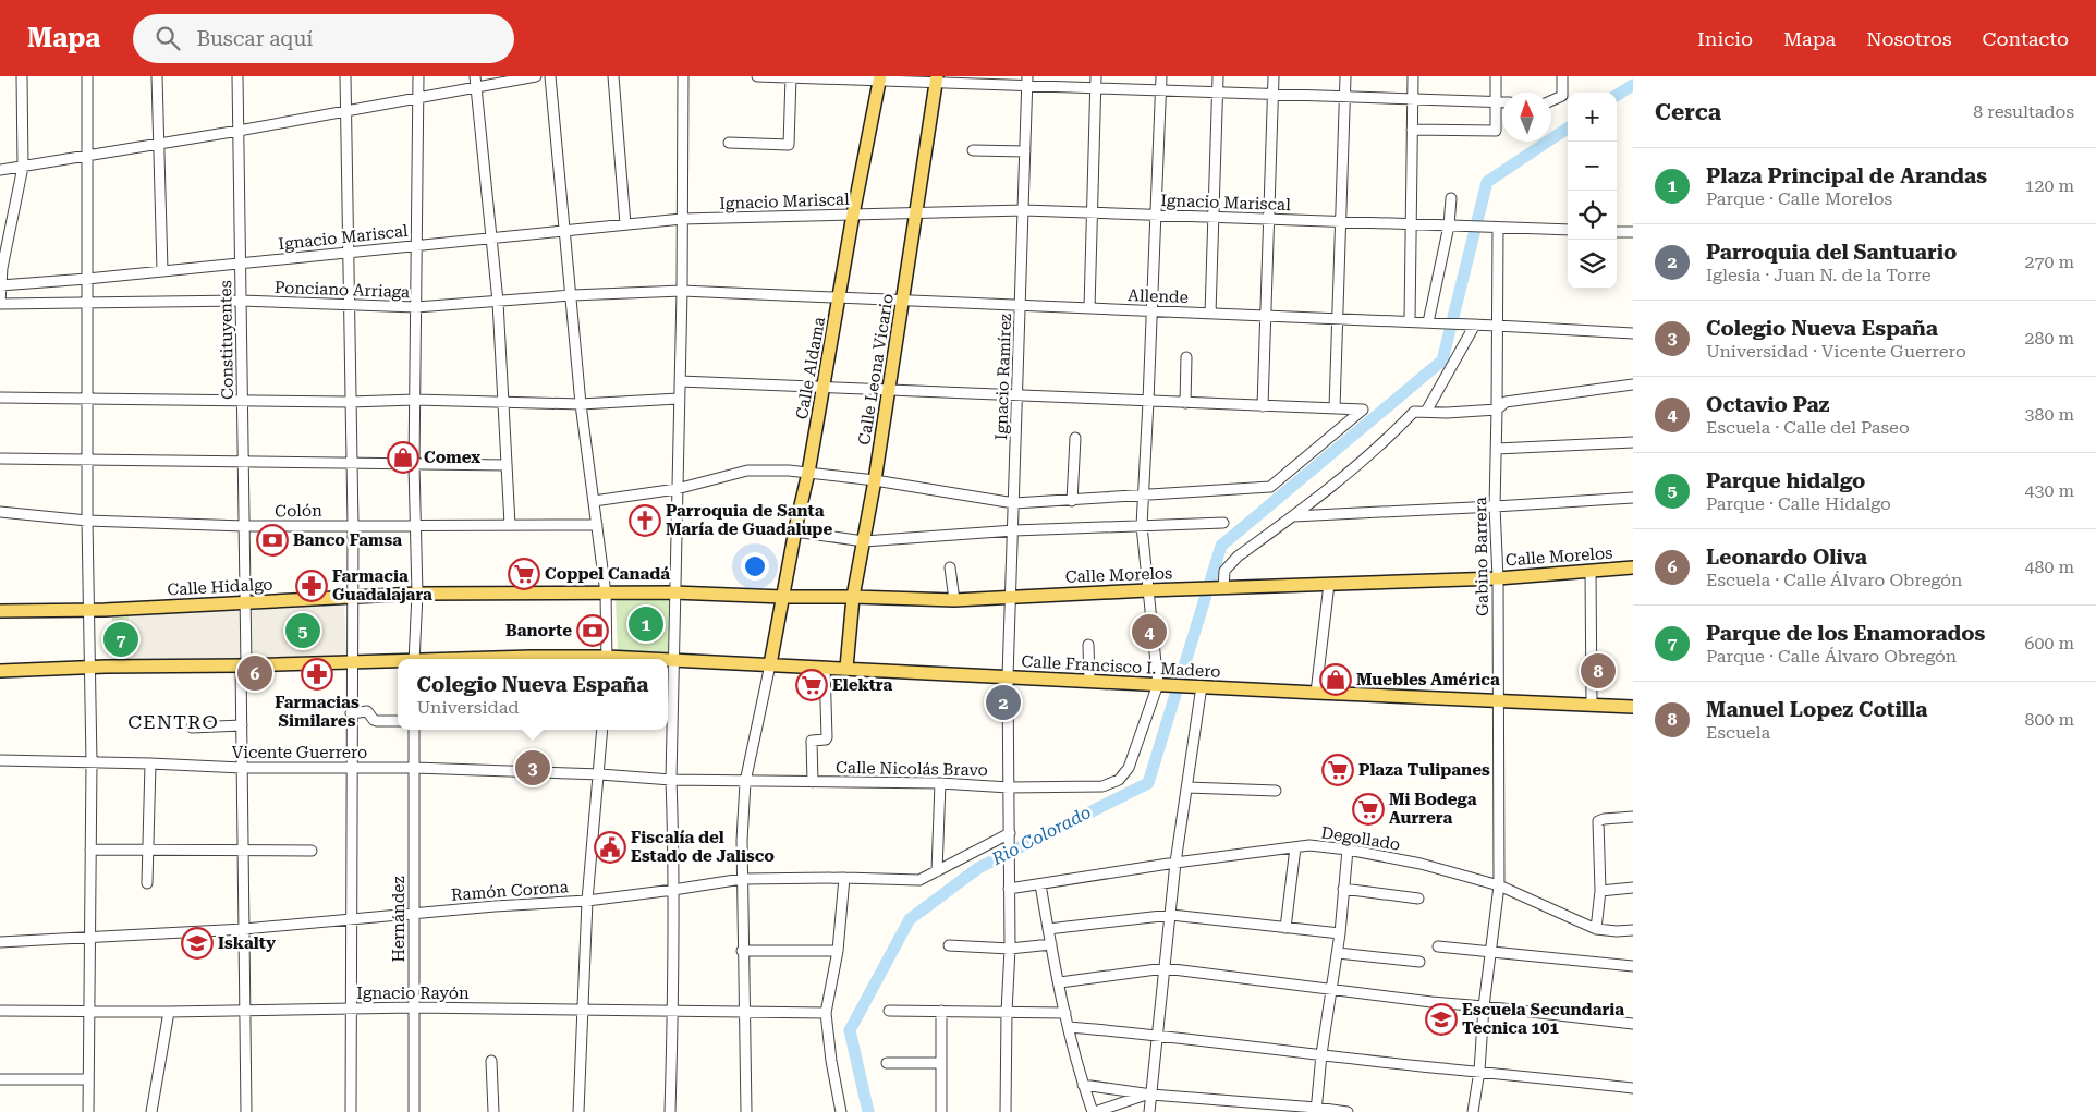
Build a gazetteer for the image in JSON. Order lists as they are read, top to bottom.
{
  "streets": {
    "main road": [
      "Calle Aldama",
      "Calle Leona Vicario",
      "Calle Morelos",
      "Calle Hidalgo",
      "Calle Francisco I. Madero"
    ],
    "street": [
      "Ignacio Mariscal",
      "Ponciano Arriaga",
      "Allende",
      "Constituyentes",
      "Ignacio Ramírez",
      "Colón",
      "Gabino Barrera",
      "Vicente Guerrero",
      "Calle Nicolás Bravo",
      "Degollado",
      "Ramón Corona",
      "Hernández",
      "Ignacio Rayón"
    ]
  },
  "crossings": [
    ["Ignacio Mariscal", "Constituyentes"],
    ["Ignacio Mariscal", "Calle Aldama"],
    ["Ignacio Mariscal", "Calle Leona Vicario"],
    ["Ignacio Mariscal", "Ignacio Ramírez"],
    ["Ignacio Mariscal", "Gabino Barrera"],
    ["Ponciano Arriaga", "Allende"],
    ["Ponciano Arriaga", "Constituyentes"],
    ["Allende", "Calle Aldama"],
    ["Allende", "Calle Leona Vicario"],
    ["Allende", "Ignacio Ramírez"],
    ["Allende", "Gabino Barrera"],
    ["Constituyentes", "Colón"],
    ["Constituyentes", "Calle Hidalgo"],
    ["Constituyentes", "Calle Francisco I. Madero"],
    ["Constituyentes", "Vicente Guerrero"],
    ["Constituyentes", "Ramón Corona"],
    ["Constituyentes", "Ignacio Rayón"],
    ["Calle Aldama", "Calle Morelos"],
    ["Calle Aldama", "Calle Francisco I. Madero"],
    ["Calle Leona Vicario", "Calle Morelos"],
    ["Calle Leona Vicario", "Calle Francisco I. Madero"],
    ["Ignacio Ramírez", "Calle Morelos"],
    ["Ignacio Ramírez", "Calle Francisco I. Madero"],
    ["Ignacio Ramírez", "Calle Nicolás Bravo"],
    ["Ignacio Ramírez", "Degollado"],
    ["Ignacio Ramírez", "Ramón Corona"],
    ["Gabino Barrera", "Calle Morelos"],
    ["Gabino Barrera", "Calle Francisco I. Madero"],
    ["Gabino Barrera", "Degollado"],
    ["Calle Morelos", "Calle Hidalgo"],
    ["Calle Francisco I. Madero", "Calle Nicolás Bravo"],
    ["Vicente Guerrero", "Calle Nicolás Bravo"],
    ["Vicente Guerrero", "Hernández"],
    ["Ramón Corona", "Hernández"],
    ["Hernández", "Ignacio Rayón"]
  ],
  "districts": ["CENTRO"],
  "water": ["Rio Colorado"],
  "places": {
    "shop": ["Comex", "Muebles América"],
    "church": ["Parroquia de Santa María de Guadalupe"],
    "bank": ["Banco Famsa", "Banorte"],
    "supermarket": [
      "Coppel Canadá",
      "Elektra",
      "Plaza Tulipanes",
      "Mi Bodega Aurrera"
    ],
    "pharmacy": ["Farmacia Guadalajara", "Farmacias Similares"],
    "public building": ["Fiscalía del Estado de Jalisco"],
    "school or university": ["Iskalty", "Escuela Secundaria Tecnica 101"]
  },
  "north": "top",
  "page": {
    "header": "Mapa",
    "search": "Buscar aquí",
    "nav": [
      "Inicio",
      "Mapa",
      "Nosotros",
      "Contacto"
    ],
    "heading": ["Cerca", "8 resultados"],
    "map_buttons": ["+", "−"],
    "list": [
      {
        "mark": "1",
        "name": "Plaza Principal de Arandas",
        "note": "Parque · Calle Morelos",
        "value": "120 m"
      },
      {
        "mark": "2",
        "name": "Parroquia del Santuario",
        "note": "Iglesia · Juan N. de la Torre",
        "value": "270 m"
      },
      {
        "mark": "3",
        "name": "Colegio Nueva España",
        "note": "Universidad · Vicente Guerrero",
        "value": "280 m"
      },
      {
        "mark": "4",
        "name": "Octavio Paz",
        "note": "Escuela · Calle del Paseo",
        "value": "380 m"
      },
      {
        "mark": "5",
        "name": "Parque hidalgo",
        "note": "Parque · Calle Hidalgo",
        "value": "430 m"
      },
      {
        "mark": "6",
        "name": "Leonardo Oliva",
        "note": "Escuela · Calle Álvaro Obregón",
        "value": "480 m"
      },
      {
        "mark": "7",
        "name": "Parque de los Enamorados",
        "note": "Parque · Calle Álvaro Obregón",
        "value": "600 m"
      },
      {
        "mark": "8",
        "name": "Manuel Lopez Cotilla",
        "note": "Escuela",
        "value": "800 m"
      }
    ],
    "pins": [
      "1",
      "5",
      "4",
      "7",
      "8",
      "6",
      "2",
      "3"
    ],
    "popup": ["Colegio Nueva España", "Universidad"]
  }
}
